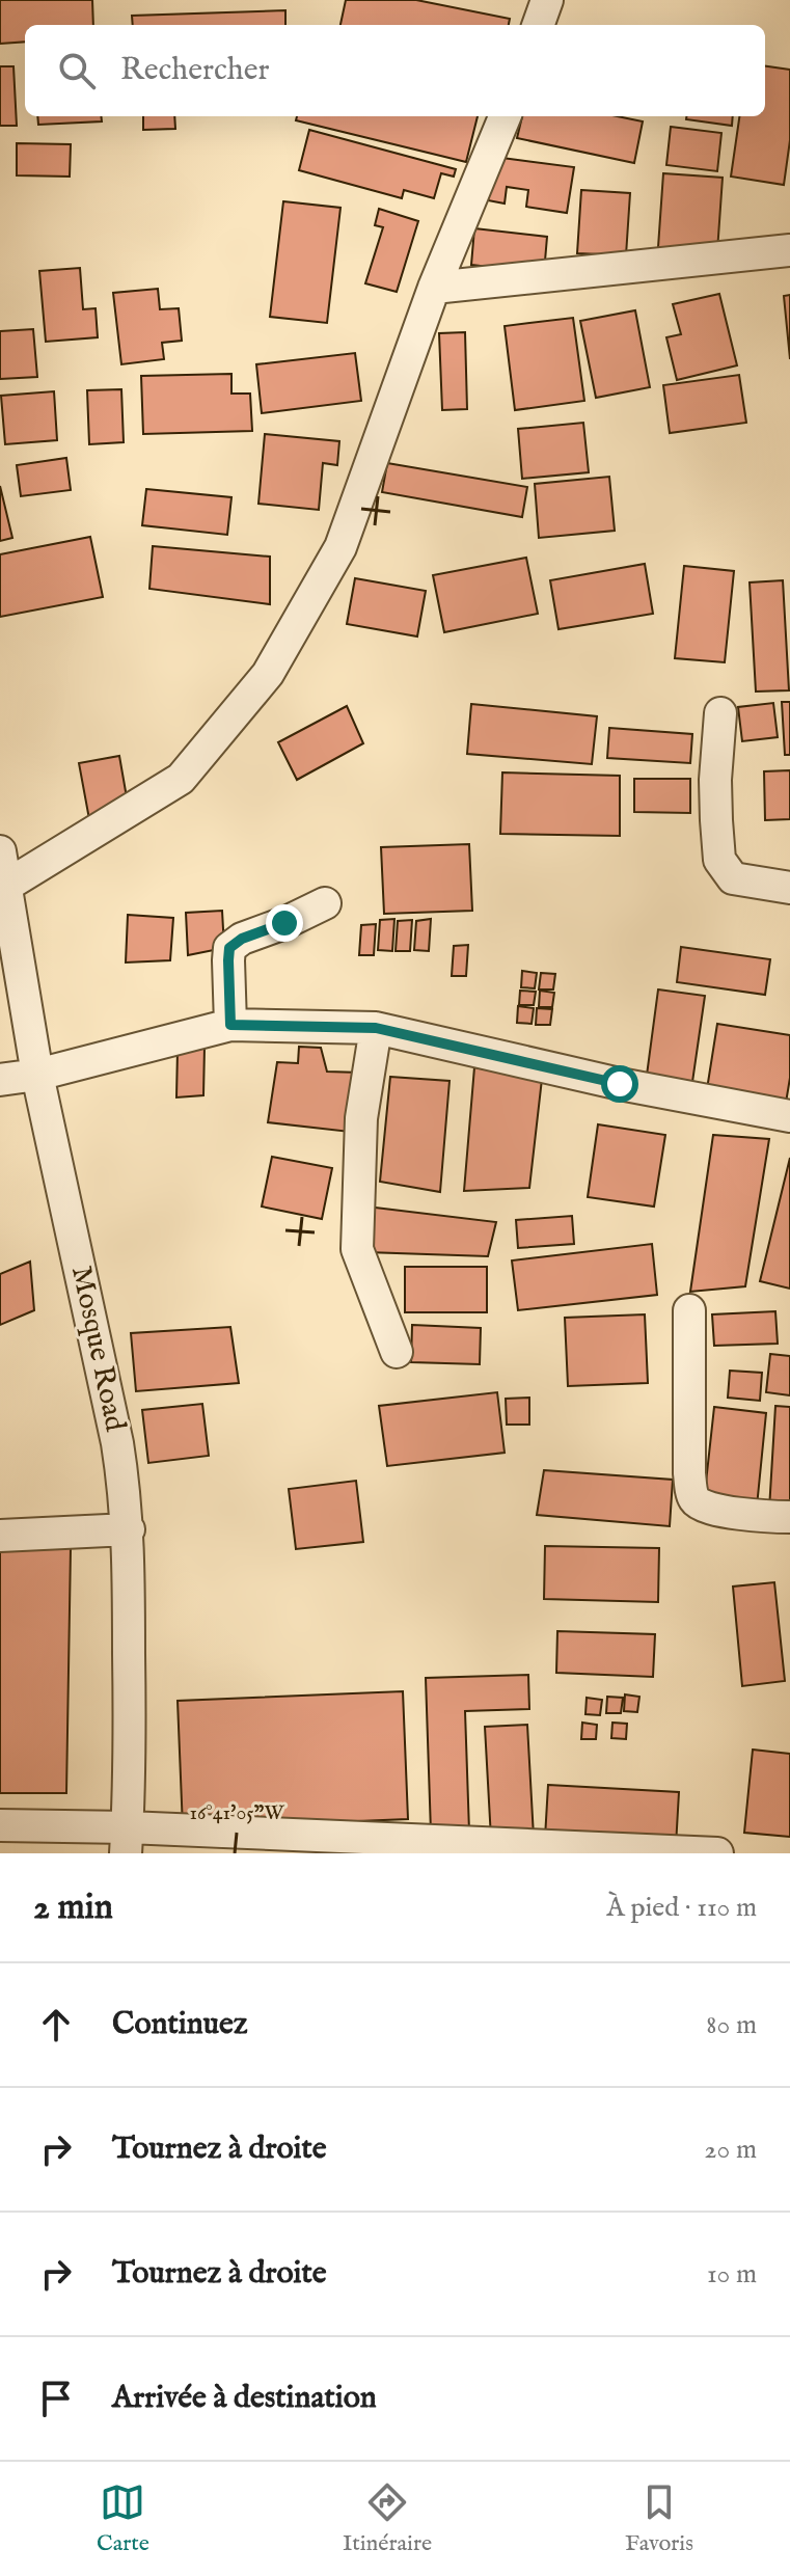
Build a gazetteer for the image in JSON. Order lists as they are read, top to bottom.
{
  "streets": {
    "street": ["Mosque Road"]
  },
  "page": {
    "search": "Rechercher",
    "heading": ["2 min", "À pied · 110 m"],
    "list": [
      ["Continuez", "80 m"],
      ["Tournez à droite", "20 m"],
      ["Tournez à droite", "10 m"],
      "Arrivée à destination"
    ],
    "nav": ["Carte", "Itinéraire", "Favoris"]
  },
  "coordinates": ["16°41'05\"W"]
}
